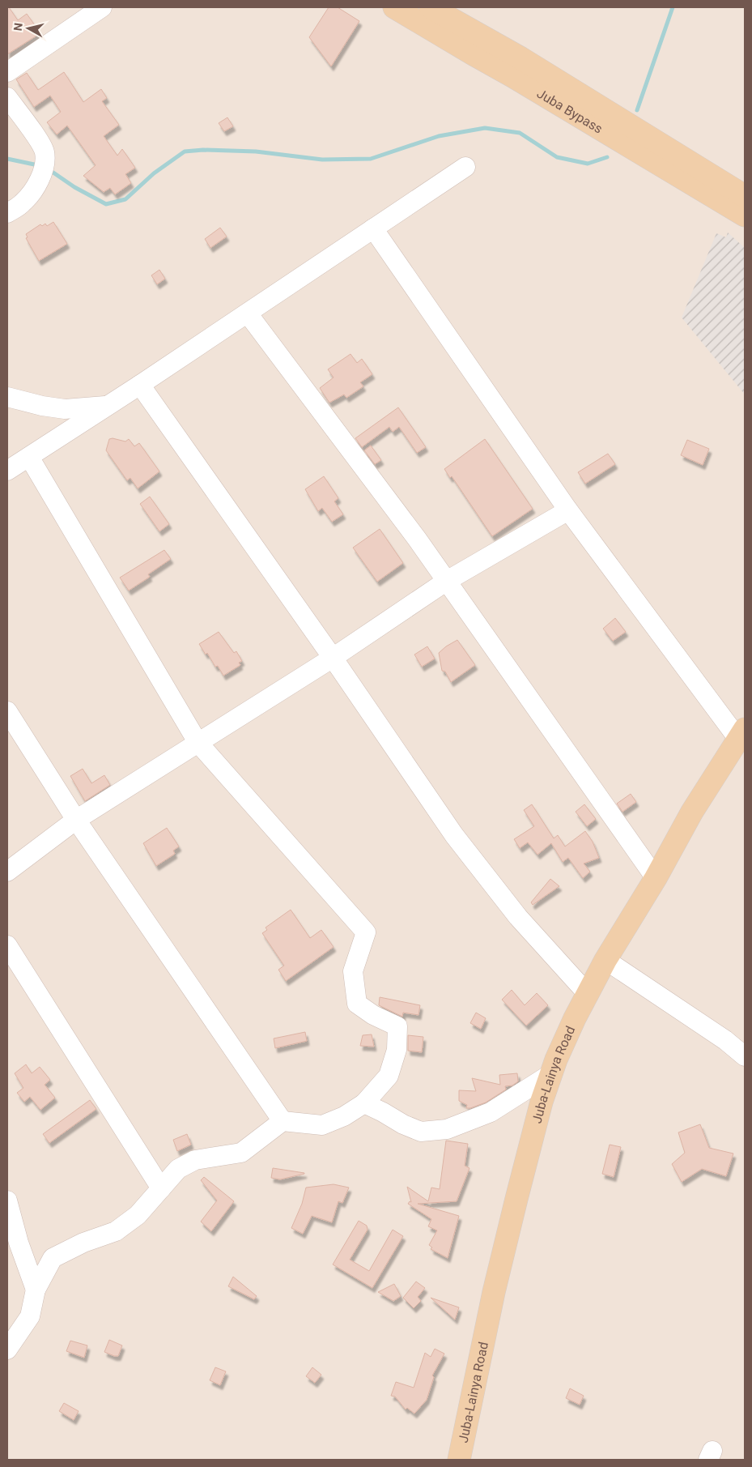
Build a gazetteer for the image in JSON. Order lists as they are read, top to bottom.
{
  "streets": {
    "main road": ["Juba Bypass", "Juba-Lainya Road"]
  },
  "north": "left"
}
